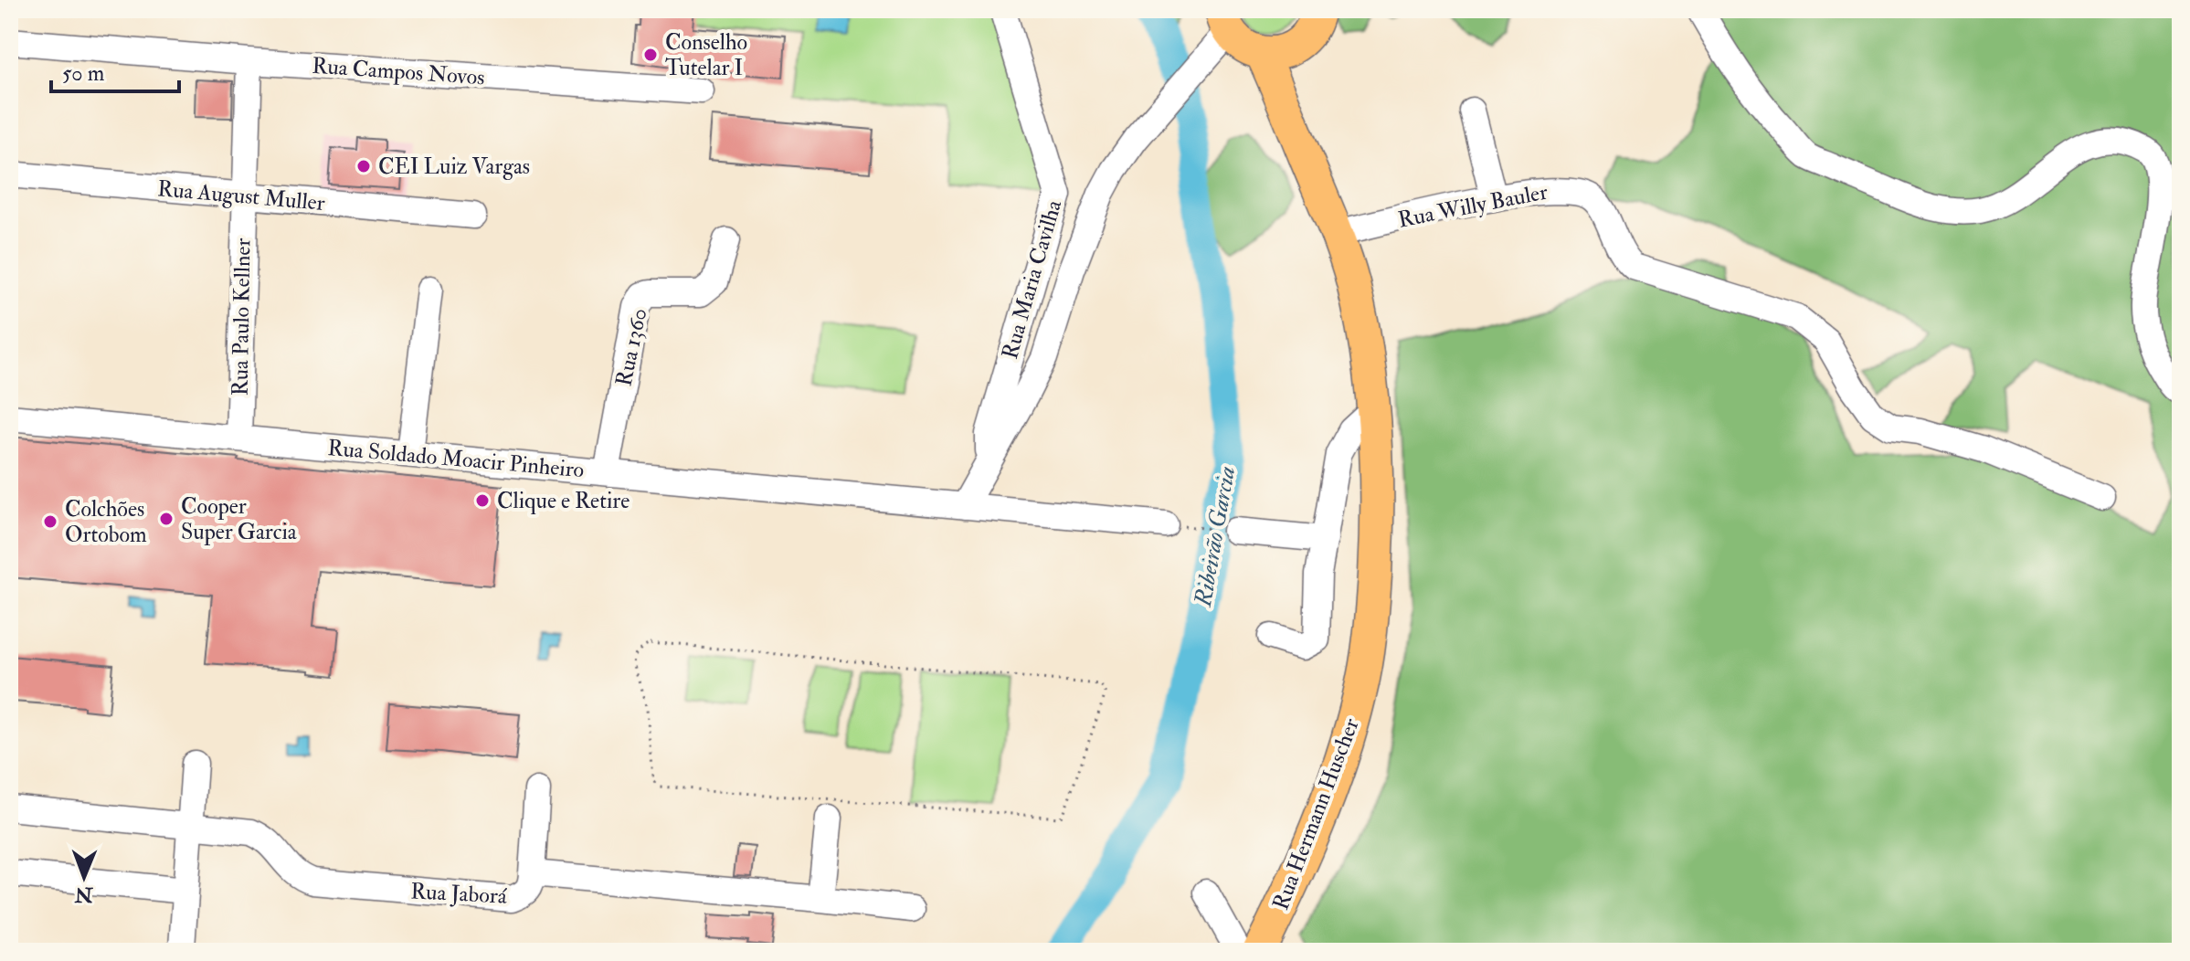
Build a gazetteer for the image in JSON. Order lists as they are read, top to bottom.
{
  "streets": {
    "main road": ["Rua Hermann Huscher"],
    "street": [
      "Rua Campos Novos",
      "Rua August Muller",
      "Rua Willy Bauler",
      "Rua Maria Cavilha",
      "Rua Paulo Kellner",
      "Rua 1360",
      "Rua Soldado Moacir Pinheiro",
      "Rua Jaborá"
    ]
  },
  "crossings": [
    ["Rua Campos Novos", "Rua Paulo Kellner"],
    ["Rua August Muller", "Rua Paulo Kellner"],
    ["Rua Willy Bauler", "Rua Hermann Huscher"],
    ["Rua Maria Cavilha", "Rua Soldado Moacir Pinheiro"],
    ["Rua Paulo Kellner", "Rua Soldado Moacir Pinheiro"],
    ["Rua 1360", "Rua Soldado Moacir Pinheiro"]
  ],
  "water": ["Ribeirão Garcia"],
  "places": [
    "Conselho Tutelar I",
    "CEI Luiz Vargas",
    "Clique e Retire",
    "Cooper Super Garcia",
    "Colchões Ortobom"
  ],
  "scale_bar": "50 m",
  "north": "bottom"
}
